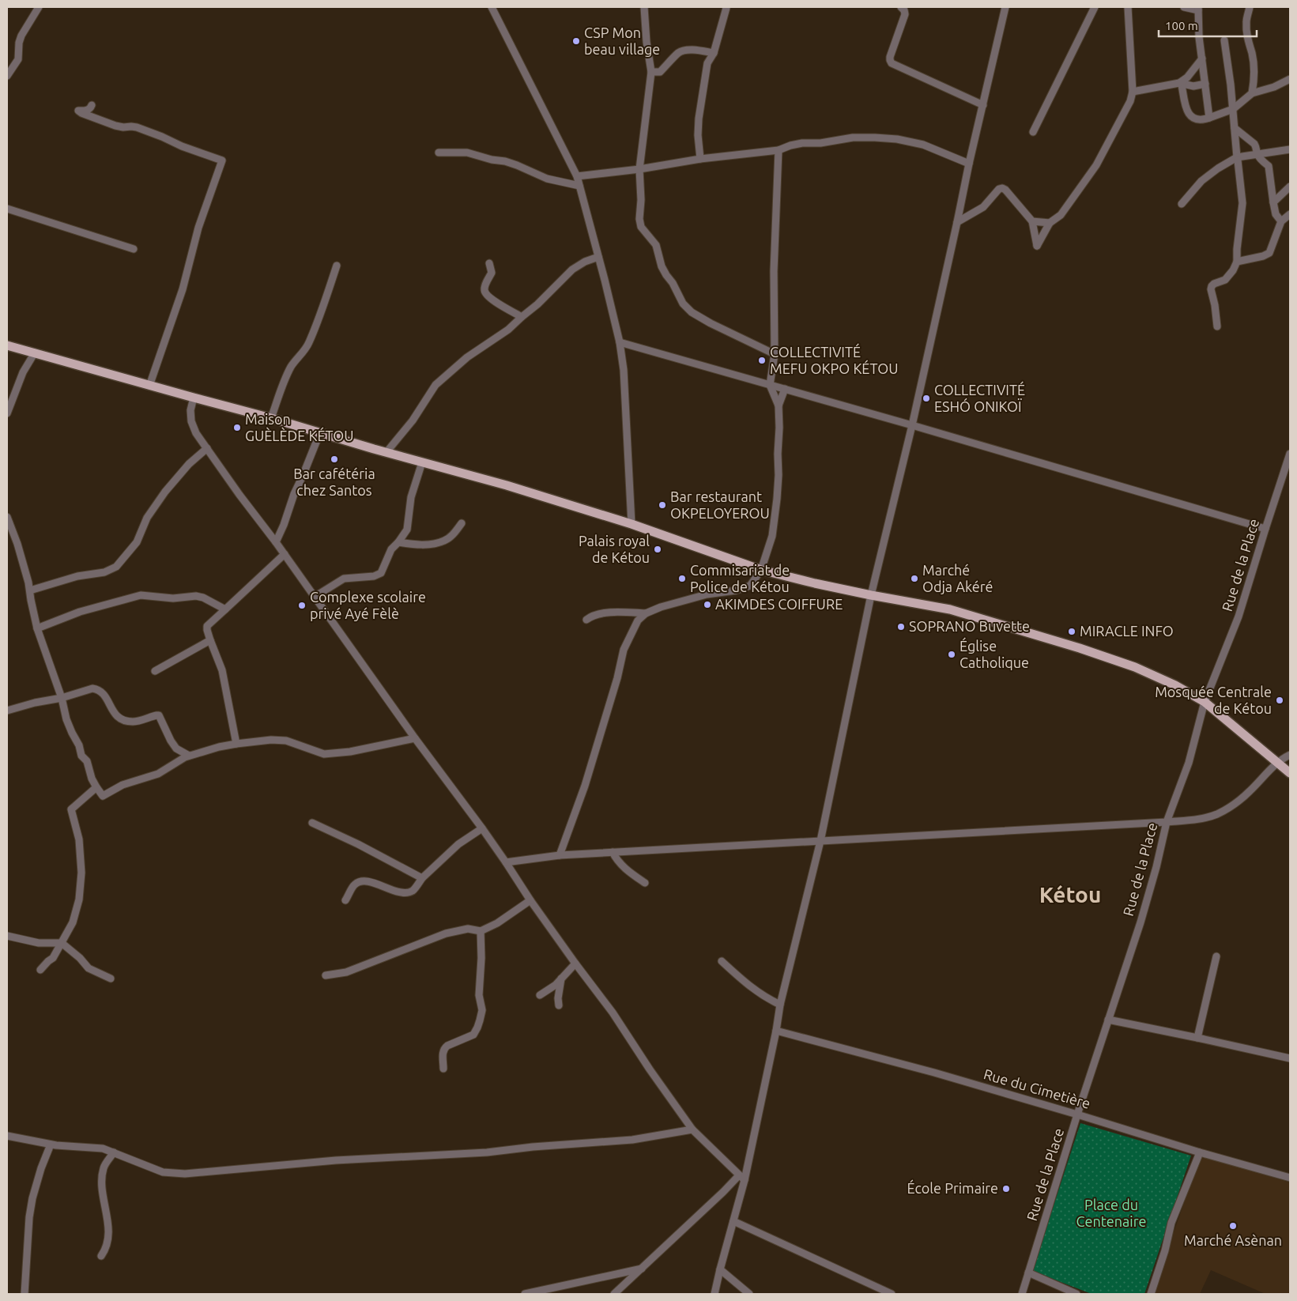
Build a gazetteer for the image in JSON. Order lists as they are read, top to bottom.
{
  "streets": {
    "street": ["Rue de la Place", "Rue du Cimetière"]
  },
  "crossings": [
    ["Rue de la Place", "Rue du Cimetière"]
  ],
  "districts": ["Kétou"],
  "parks": ["Place du Centenaire"],
  "places": [
    "CSP Mon beau village",
    "COLLECTIVITÉ MEFU OKPO KÉTOU",
    "COLLECTIVITÉ ESHÓ ONIKOÏ",
    "Maison GUÈLÈDE KÉTOU",
    "Bar cafétéria chez Santos",
    "Bar restaurant OKPELOYEROU",
    "Palais royal de Kétou",
    "Commisariat de Police de Kétou",
    "Marché Odja Akéré",
    "AKIMDES COIFFURE",
    "Complexe scolaire privé Ayé Fèlè",
    "SOPRANO Buvette",
    "MIRACLE INFO",
    "Église Catholique",
    "Mosquée Centrale de Kétou",
    "École Primaire",
    "Marché Asènan"
  ],
  "scale_bar": "100 m"
}
